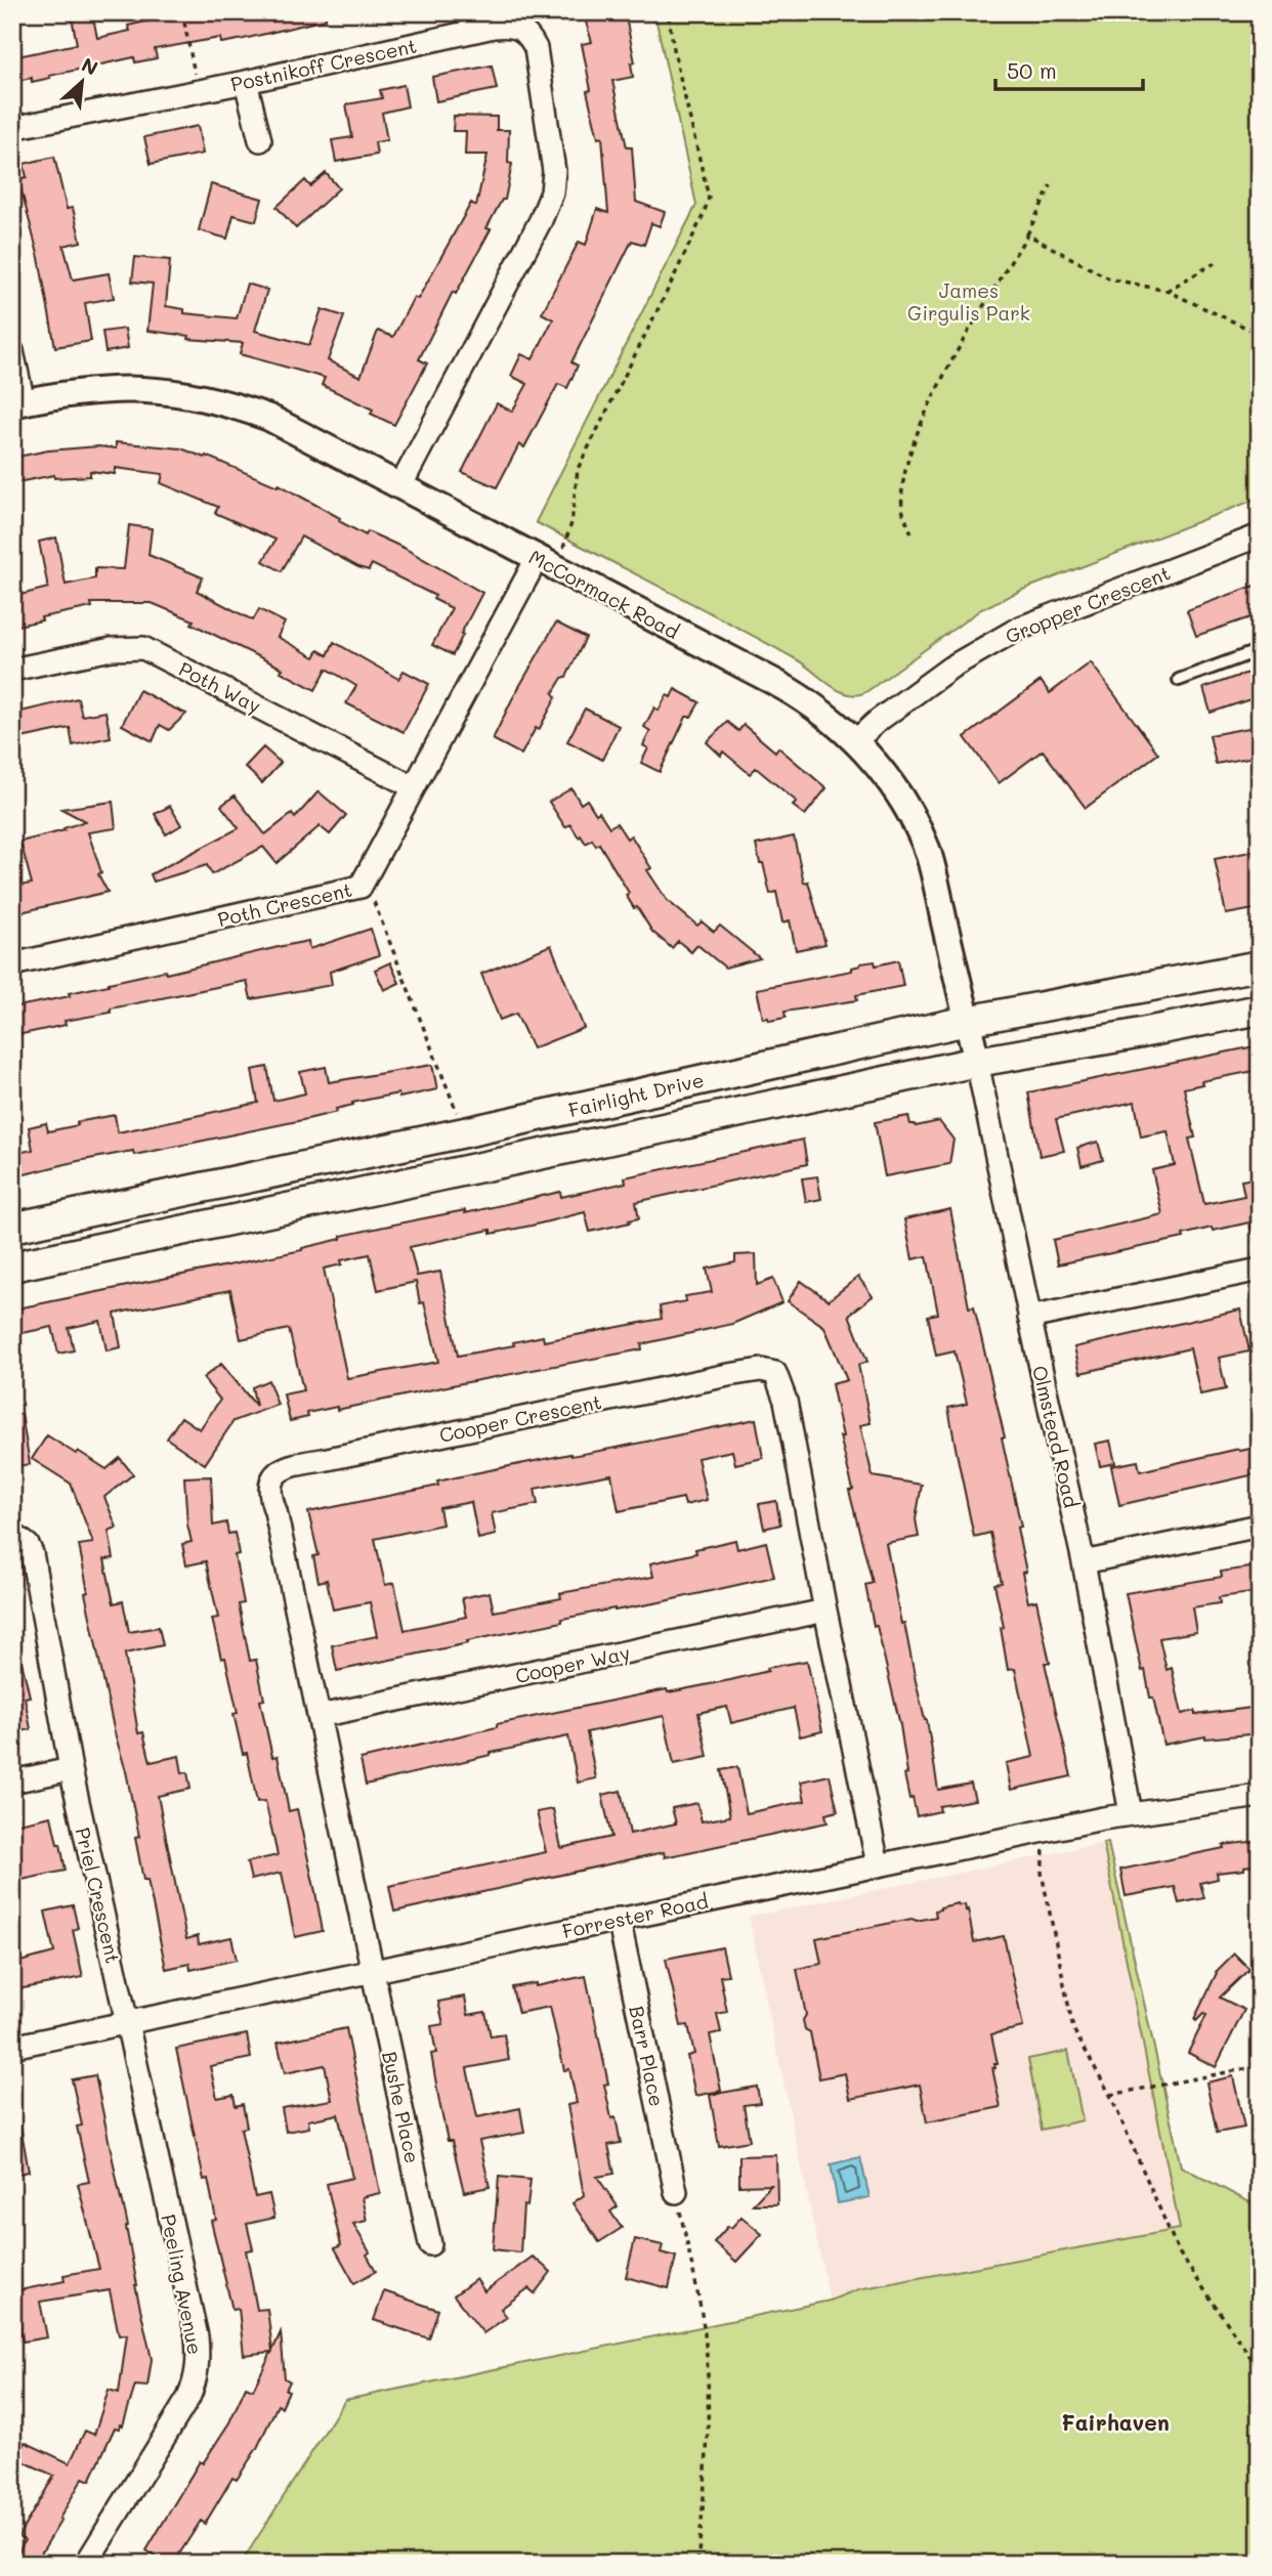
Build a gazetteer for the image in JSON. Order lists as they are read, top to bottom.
{
  "streets": {
    "main road": ["Fairlight Drive"],
    "street": [
      "Postnikoff Crescent",
      "McCormack Road",
      "Gropper Crescent",
      "Poth Way",
      "Poth Crescent",
      "Cooper Crescent",
      "Olmstead Road",
      "Cooper Way",
      "Priel Crescent",
      "Forrester Road",
      "Barr Place",
      "Bushe Place",
      "Peeling Avenue"
    ]
  },
  "crossings": [
    ["Postnikoff Crescent", "McCormack Road"],
    ["McCormack Road", "Gropper Crescent"],
    ["McCormack Road", "Poth Crescent"],
    ["McCormack Road", "Fairlight Drive"],
    ["McCormack Road", "Olmstead Road"],
    ["Poth Way", "Poth Crescent"],
    ["Fairlight Drive", "Olmstead Road"],
    ["Cooper Crescent", "Cooper Way"],
    ["Cooper Crescent", "Forrester Road"],
    ["Cooper Crescent", "Bushe Place"],
    ["Olmstead Road", "Forrester Road"],
    ["Priel Crescent", "Forrester Road"],
    ["Priel Crescent", "Peeling Avenue"],
    ["Forrester Road", "Barr Place"],
    ["Forrester Road", "Bushe Place"],
    ["Forrester Road", "Peeling Avenue"]
  ],
  "districts": ["Fairhaven"],
  "parks": ["James Girgulis Park"],
  "scale_bar": "50 m",
  "north": "top right"
}
